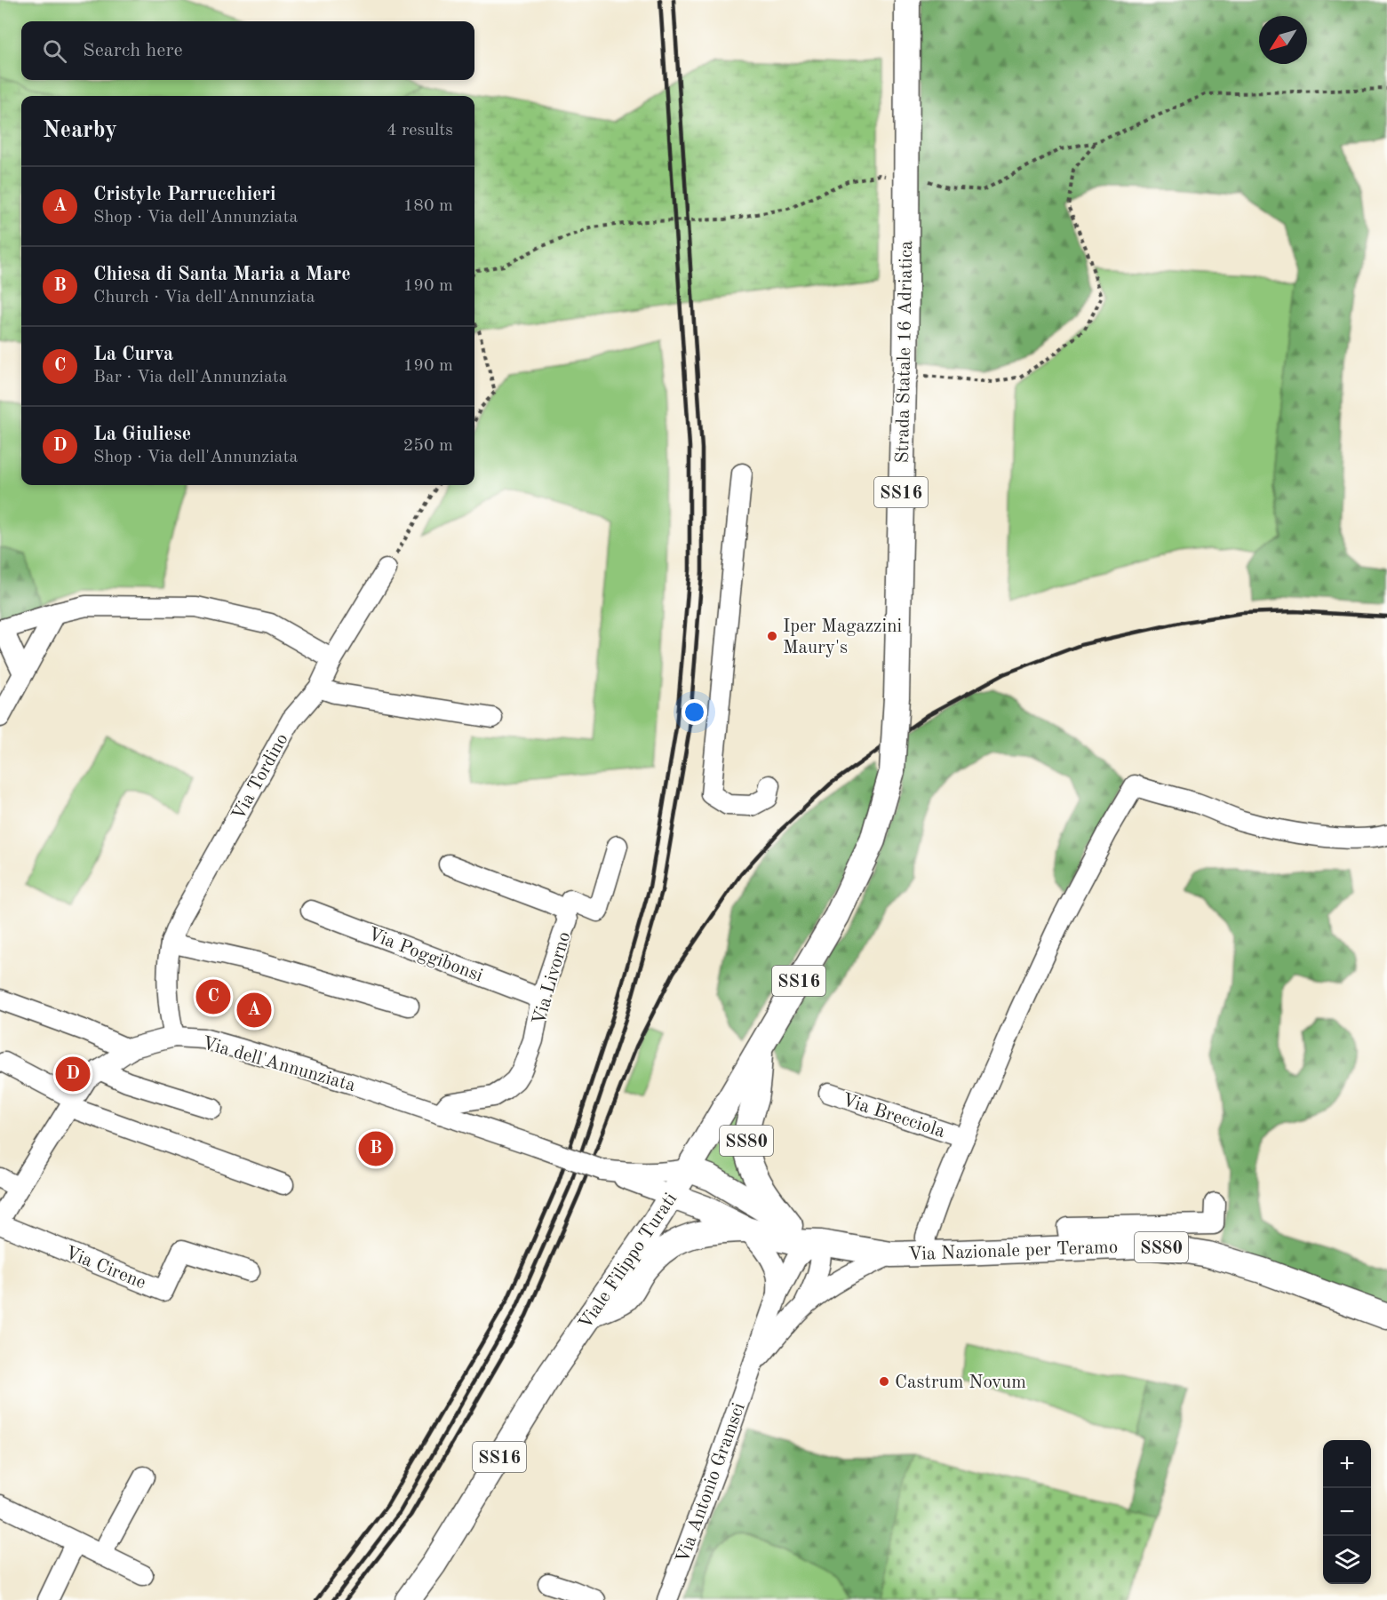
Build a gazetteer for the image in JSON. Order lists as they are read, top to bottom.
{
  "streets": {
    "main road": [
      "Strada Statale 16 Adriatica",
      "SS16",
      "SS80",
      "Via Nazionale per Teramo",
      "Viale Filippo Turati"
    ],
    "street": [
      "Via Tordino",
      "Via Poggibonsi",
      "Via Livorno",
      "Via dell'Annunziata",
      "Via Brecciola",
      "Via Cirene",
      "Via Antonio Gramsci"
    ]
  },
  "crossings": [
    ["Strada Statale 16 Adriatica", "Viale Filippo Turati"],
    ["Via Tordino", "Via dell'Annunziata"],
    ["Via Poggibonsi", "Via Livorno"],
    ["Via Livorno", "Via dell'Annunziata"],
    ["Via dell'Annunziata", "Via Nazionale per Teramo"],
    ["Via dell'Annunziata", "Viale Filippo Turati"],
    ["Via Brecciola", "Via Nazionale per Teramo"],
    ["Via Nazionale per Teramo", "Viale Filippo Turati"],
    ["Via Nazionale per Teramo", "Via Antonio Gramsci"]
  ],
  "places": ["Iper Magazzini Maury's", "Castrum Novum"],
  "north": "bottom left",
  "page": {
    "search": "Search here",
    "heading": ["Nearby", "4 results"],
    "list": [
      {
        "mark": "A",
        "name": "Cristyle Parrucchieri",
        "note": "Shop · Via dell'Annunziata",
        "value": "180 m"
      },
      {
        "mark": "B",
        "name": "Chiesa di Santa Maria a Mare",
        "note": "Church · Via dell'Annunziata",
        "value": "190 m"
      },
      {
        "mark": "C",
        "name": "La Curva",
        "note": "Bar · Via dell'Annunziata",
        "value": "190 m"
      },
      {
        "mark": "D",
        "name": "La Giuliese",
        "note": "Shop · Via dell'Annunziata",
        "value": "250 m"
      }
    ],
    "pins": [
      "C",
      "A",
      "D",
      "B"
    ],
    "map_buttons": ["+", "−"]
  }
}
